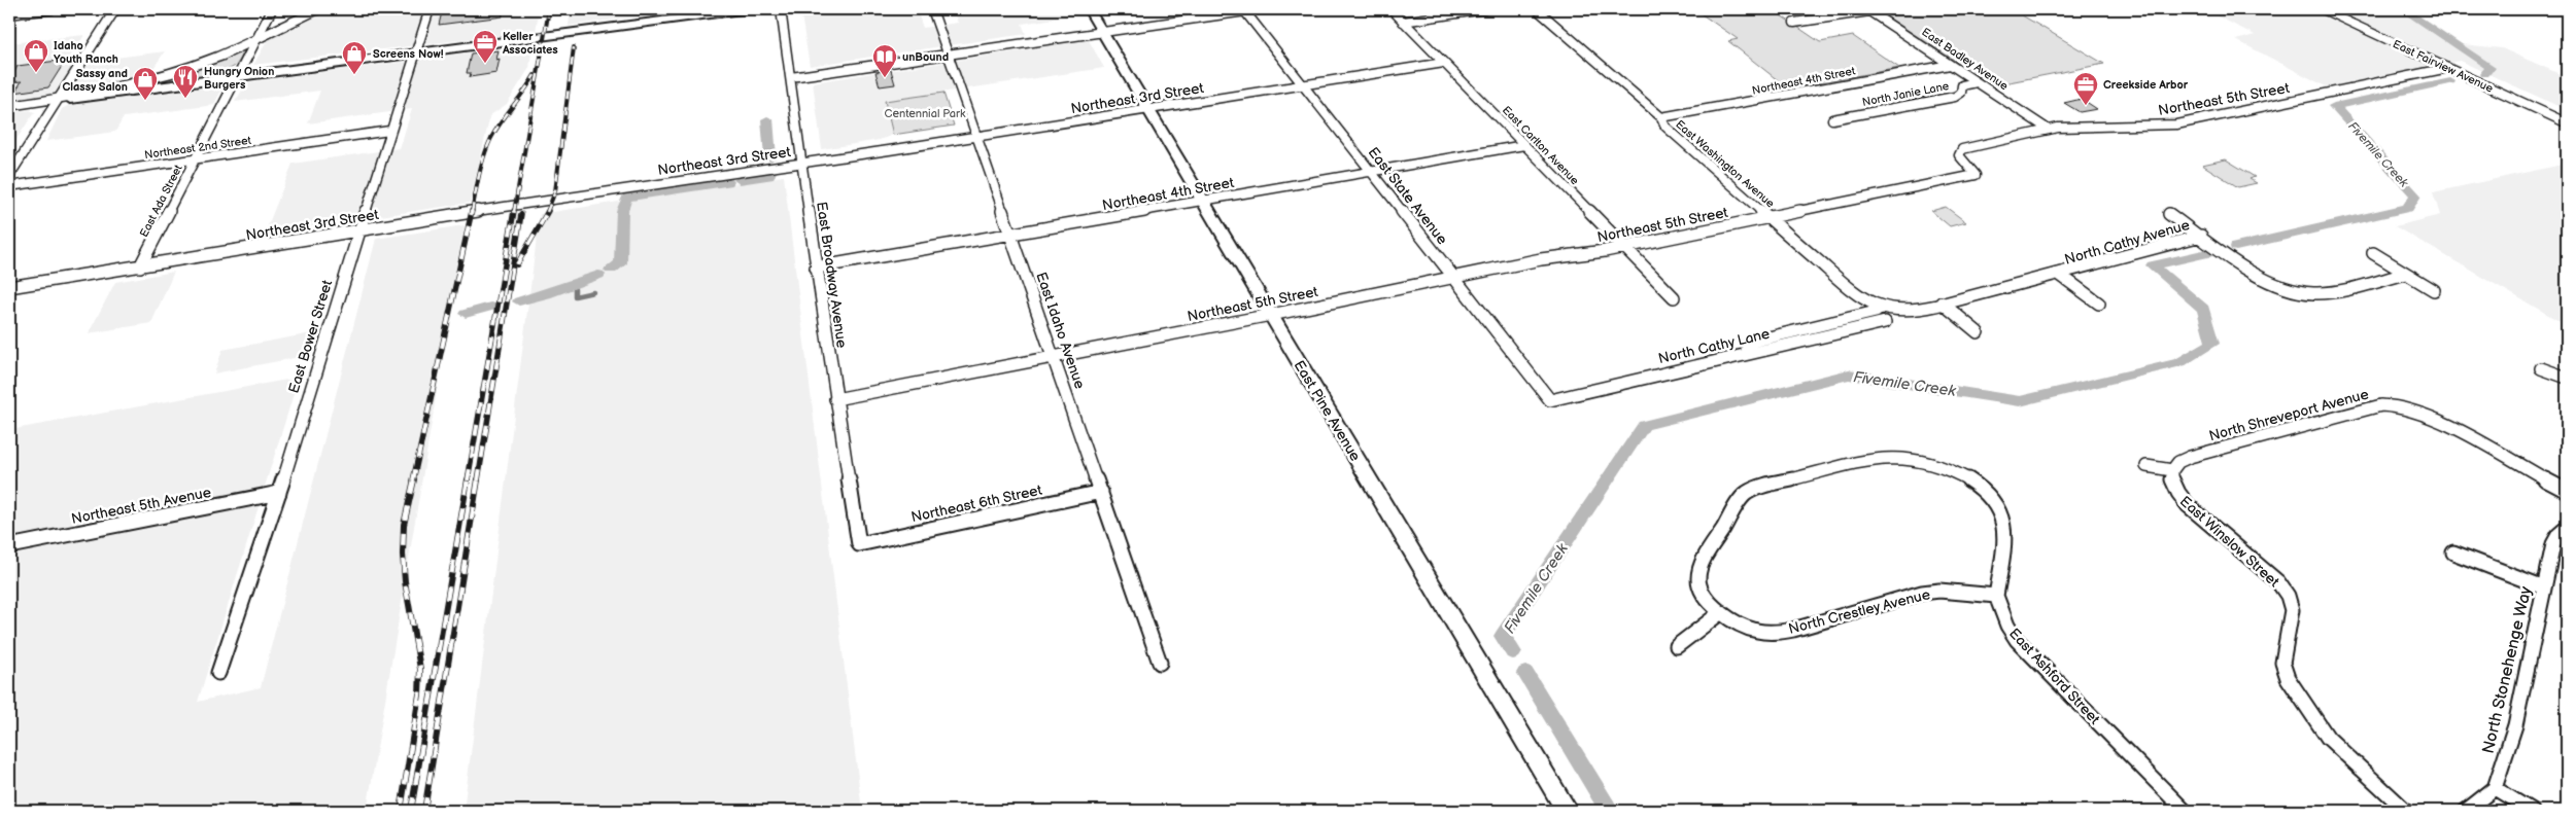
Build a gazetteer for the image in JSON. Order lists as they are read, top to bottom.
{
  "streets": {
    "main road": ["East Fairview Avenue"],
    "street": [
      "East Badley Avenue",
      "Northeast 4th Street",
      "North Janie Lane",
      "Northeast 3rd Street",
      "Northeast 5th Street",
      "East Carlton Avenue",
      "Northeast 2nd Street",
      "East Washington Avenue",
      "East State Avenue",
      "East Ada Street",
      "North Cathy Avenue",
      "East Broadway Avenue",
      "East Idaho Avenue",
      "East Bower Street",
      "North Cathy Lane",
      "East Pine Avenue",
      "North Shreveport Avenue",
      "Northeast 6th Street",
      "Northeast 5th Avenue",
      "East Winslow Street",
      "North Crestley Avenue",
      "North Stonehenge Way",
      "East Ashford Street"
    ]
  },
  "crossings": [
    ["East Badley Avenue", "Northeast 4th Street"],
    ["East Badley Avenue", "North Janie Lane"],
    ["East Badley Avenue", "Northeast 5th Street"],
    ["East Fairview Avenue", "Northeast 5th Street"],
    ["Northeast 4th Street", "East Carlton Avenue"],
    ["Northeast 4th Street", "East Washington Avenue"],
    ["Northeast 4th Street", "East State Avenue"],
    ["Northeast 4th Street", "East Broadway Avenue"],
    ["Northeast 4th Street", "East Idaho Avenue"],
    ["Northeast 4th Street", "East Pine Avenue"],
    ["Northeast 3rd Street", "East Carlton Avenue"],
    ["Northeast 3rd Street", "East State Avenue"],
    ["Northeast 3rd Street", "East Ada Street"],
    ["Northeast 3rd Street", "East Broadway Avenue"],
    ["Northeast 3rd Street", "East Idaho Avenue"],
    ["Northeast 3rd Street", "East Bower Street"],
    ["Northeast 3rd Street", "East Pine Avenue"],
    ["Northeast 5th Street", "East Carlton Avenue"],
    ["Northeast 5th Street", "East Washington Avenue"],
    ["Northeast 5th Street", "East State Avenue"],
    ["Northeast 5th Street", "East Broadway Avenue"],
    ["Northeast 5th Street", "East Idaho Avenue"],
    ["Northeast 5th Street", "East Pine Avenue"],
    ["Northeast 2nd Street", "East Ada Street"],
    ["Northeast 2nd Street", "East Bower Street"],
    ["East Washington Avenue", "North Cathy Avenue"],
    ["East State Avenue", "North Cathy Lane"],
    ["North Cathy Avenue", "North Cathy Lane"],
    ["East Broadway Avenue", "Northeast 6th Street"],
    ["East Idaho Avenue", "Northeast 6th Street"],
    ["East Bower Street", "Northeast 5th Avenue"],
    ["North Shreveport Avenue", "East Winslow Street"],
    ["North Crestley Avenue", "East Ashford Street"]
  ],
  "water": ["Fivemile Creek"],
  "parks": ["Centennial Park"],
  "places": {
    "office": ["Keller Associates", "Creekside Arbor"],
    "shop": ["Idaho Youth Ranch", "Screens Now!", "Sassy and Classy Salon"],
    "library": ["unBound"],
    "restaurant": ["Hungry Onion Burgers"]
  }
}
